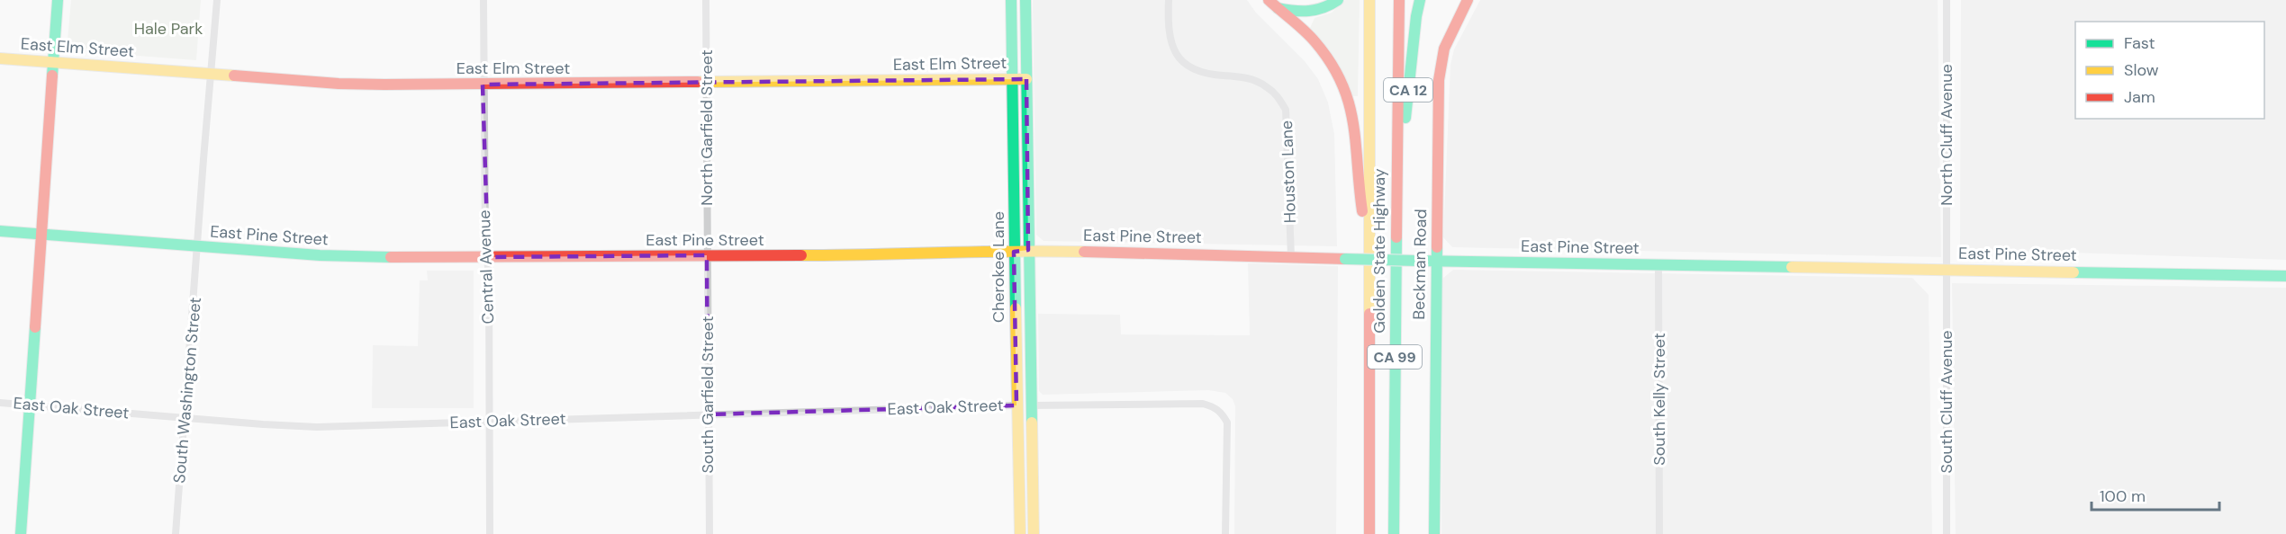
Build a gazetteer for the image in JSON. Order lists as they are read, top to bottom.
{
  "streets": {
    "main road": [
      "East Elm Street",
      "CA 12",
      "East Pine Street",
      "Golden State Highway",
      "Beckman Road",
      "Cherokee Lane",
      "CA 99"
    ],
    "street": [
      "North Garfield Street",
      "North Cluff Avenue",
      "Houston Lane",
      "Central Avenue",
      "South Washington Street",
      "South Garfield Street",
      "South Kelly Street",
      "South Cluff Avenue",
      "East Oak Street"
    ]
  },
  "crossings": [
    ["East Elm Street", "North Garfield Street"],
    ["East Elm Street", "Central Avenue"],
    ["East Elm Street", "Cherokee Lane"],
    ["East Elm Street", "South Washington Street"],
    ["CA 12", "Golden State Highway"],
    ["North Garfield Street", "East Pine Street"],
    ["North Garfield Street", "South Garfield Street"],
    ["North Cluff Avenue", "East Pine Street"],
    ["North Cluff Avenue", "South Cluff Avenue"],
    ["Houston Lane", "East Pine Street"],
    ["East Pine Street", "Beckman Road"],
    ["East Pine Street", "Central Avenue"],
    ["East Pine Street", "Cherokee Lane"],
    ["East Pine Street", "South Washington Street"],
    ["East Pine Street", "South Garfield Street"],
    ["East Pine Street", "South Kelly Street"],
    ["East Pine Street", "South Cluff Avenue"],
    ["Central Avenue", "East Oak Street"],
    ["Cherokee Lane", "East Oak Street"],
    ["South Washington Street", "East Oak Street"],
    ["South Garfield Street", "East Oak Street"]
  ],
  "parks": ["Hale Park"],
  "legend": ["Fast", "Slow", "Jam"],
  "scale_bar": "100 m"
}
